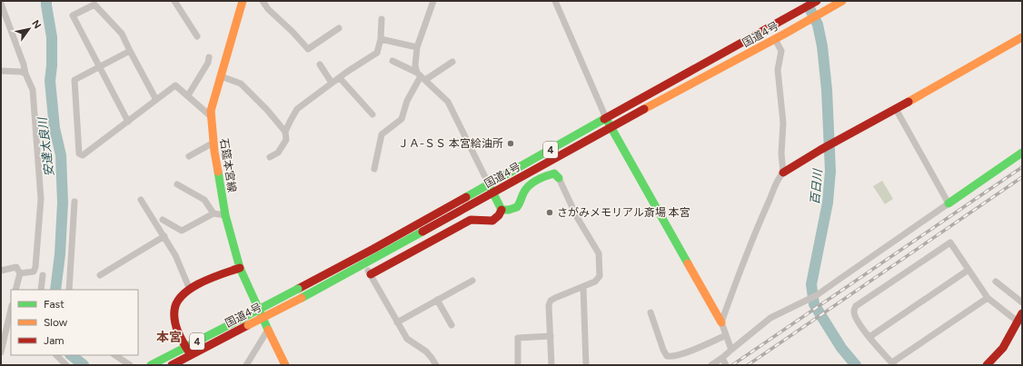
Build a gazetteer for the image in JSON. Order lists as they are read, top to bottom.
{
  "streets": {
    "main road": ["国道4号", "4", "石筵本宮線"]
  },
  "districts": ["本宮"],
  "water": ["安達太良川", "百日川"],
  "places": ["ＪＡ-ＳＳ 本宮給油所", "さがみメモリアル斎場 本宮"],
  "legend": ["Fast", "Slow", "Jam"],
  "north": "top right"
}
